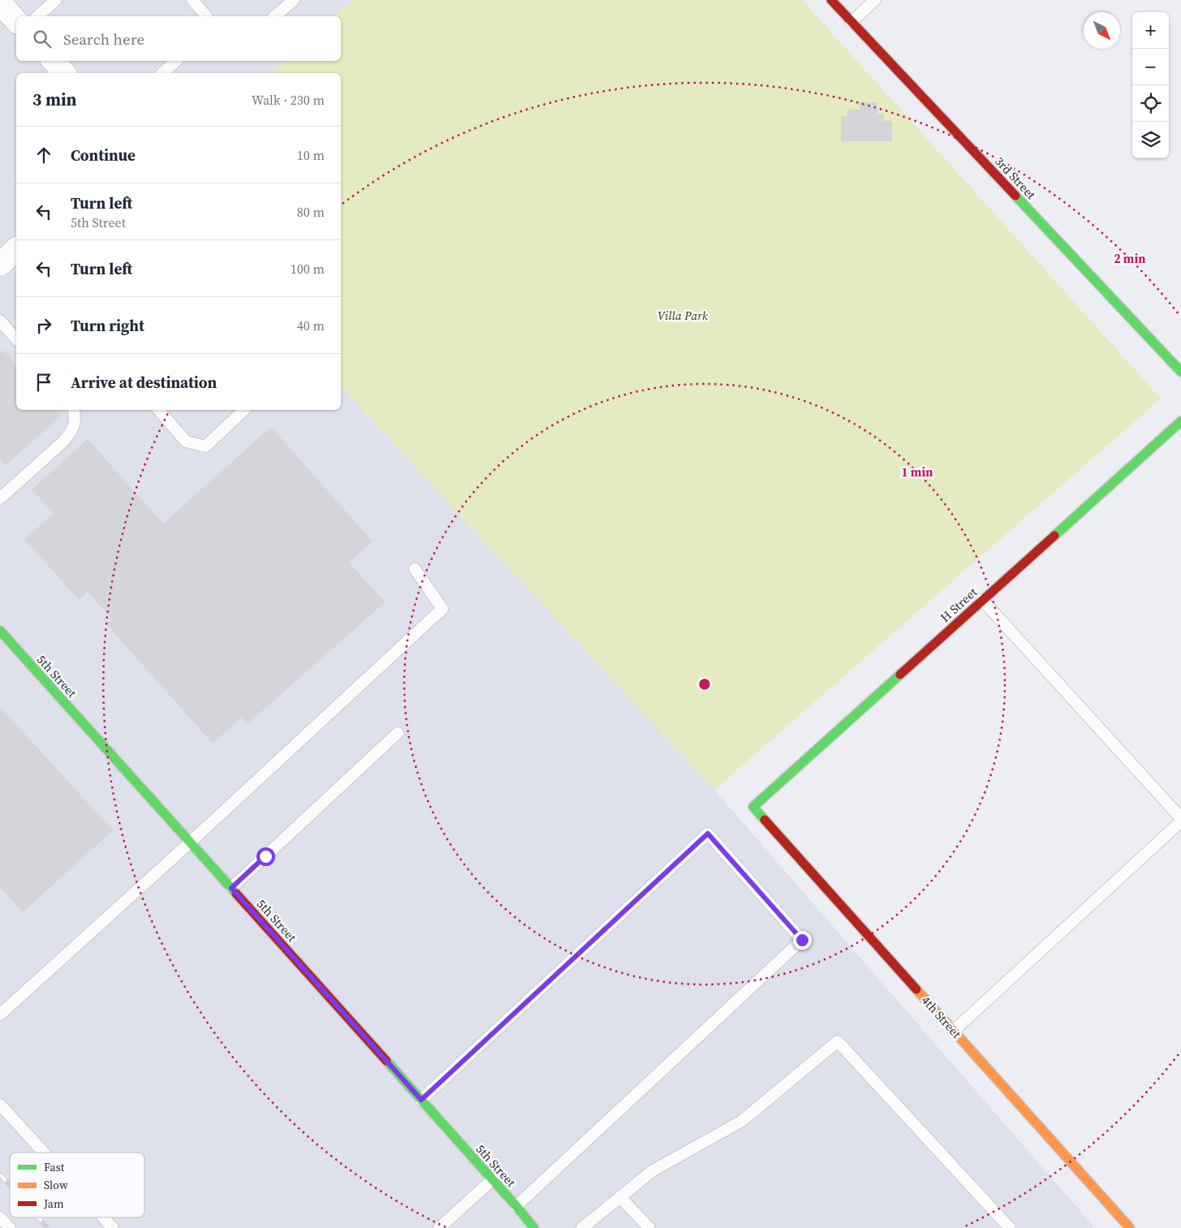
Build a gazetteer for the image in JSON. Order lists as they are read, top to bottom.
{
  "streets": {
    "street": [
      "3rd Street",
      "H Street",
      "5th Street",
      "4th Street"
    ]
  },
  "crossings": [
    ["H Street", "4th Street"]
  ],
  "parks": ["Villa Park"],
  "legend": ["Fast", "Slow", "Jam"],
  "north": "bottom right",
  "page": {
    "map_buttons": ["+", "−"],
    "search": "Search here",
    "heading": ["3 min", "Walk · 230 m"],
    "list": [
      ["Continue", "10 m"],
      ["Turn left", "5th Street", "80 m"],
      ["Turn left", "100 m"],
      ["Turn right", "40 m"],
      "Arrive at destination"
    ]
  },
  "rings": ["2 min", "1 min"]
}
